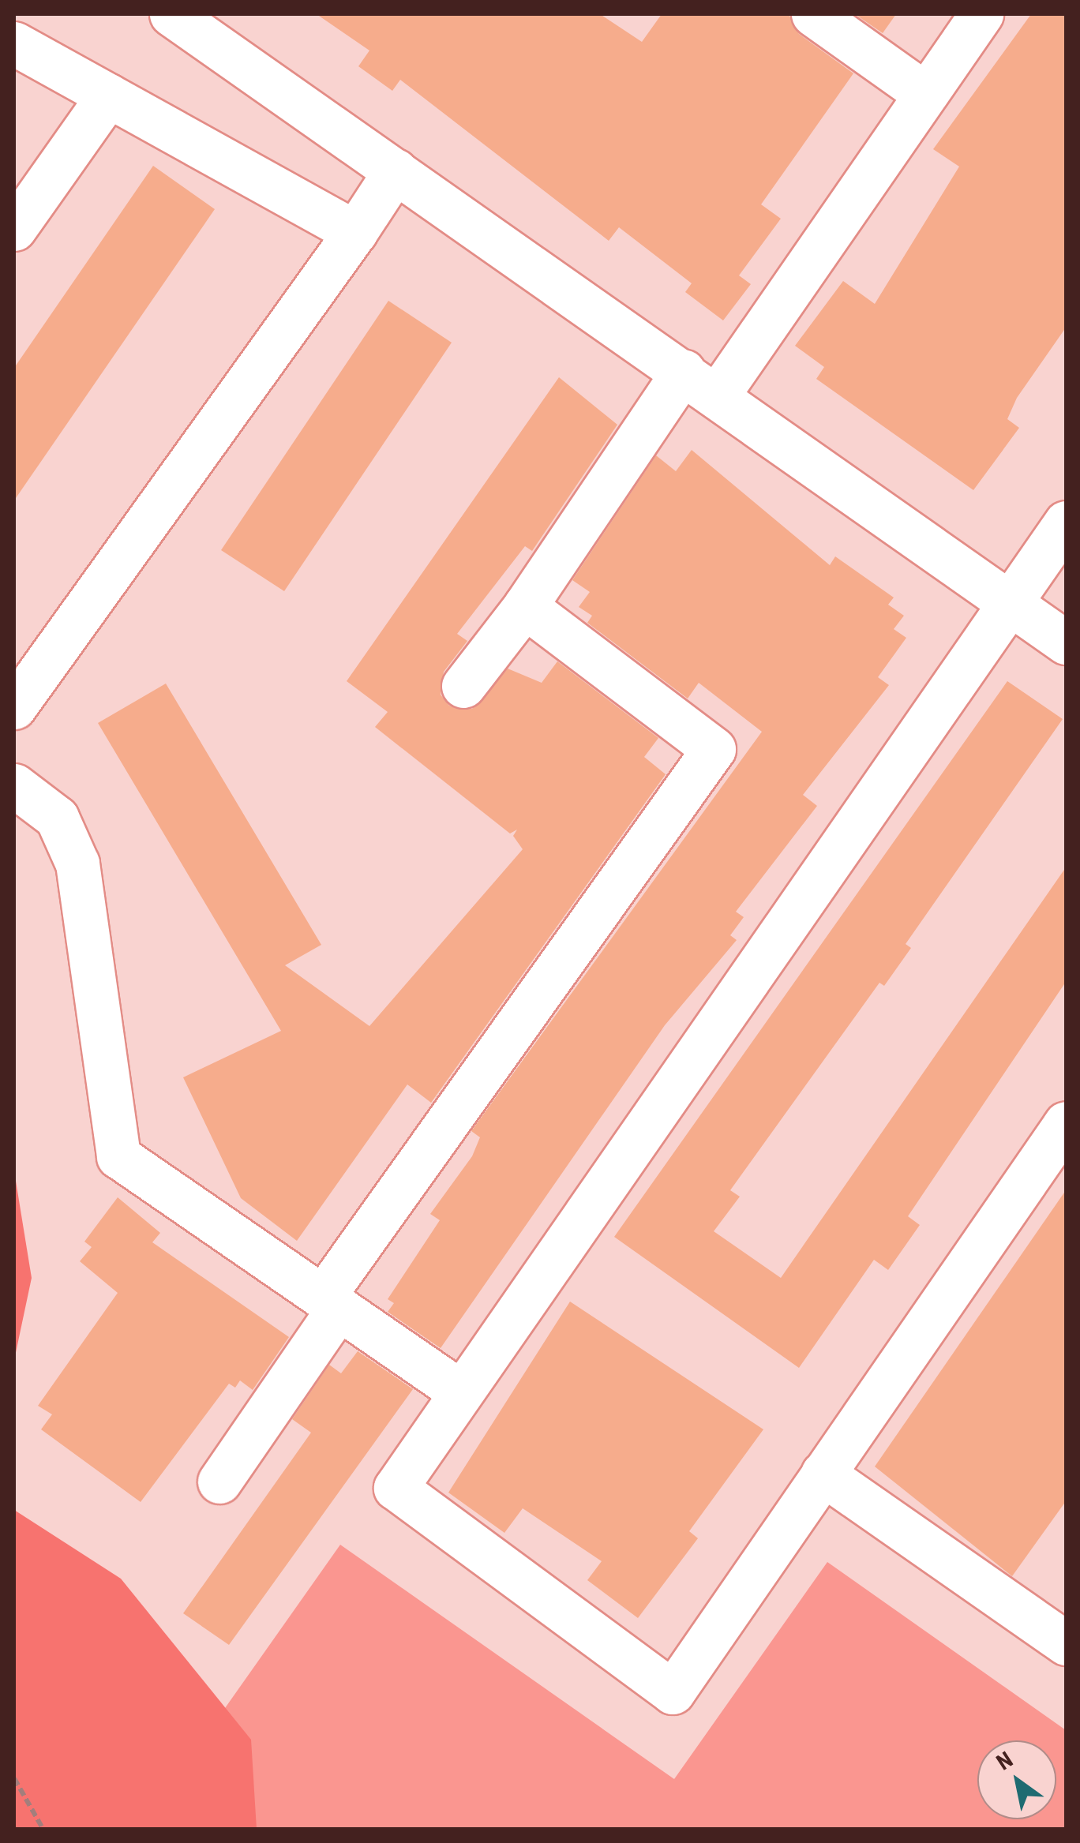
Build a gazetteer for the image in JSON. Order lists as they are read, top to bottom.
{
  "north": "top left"
}
